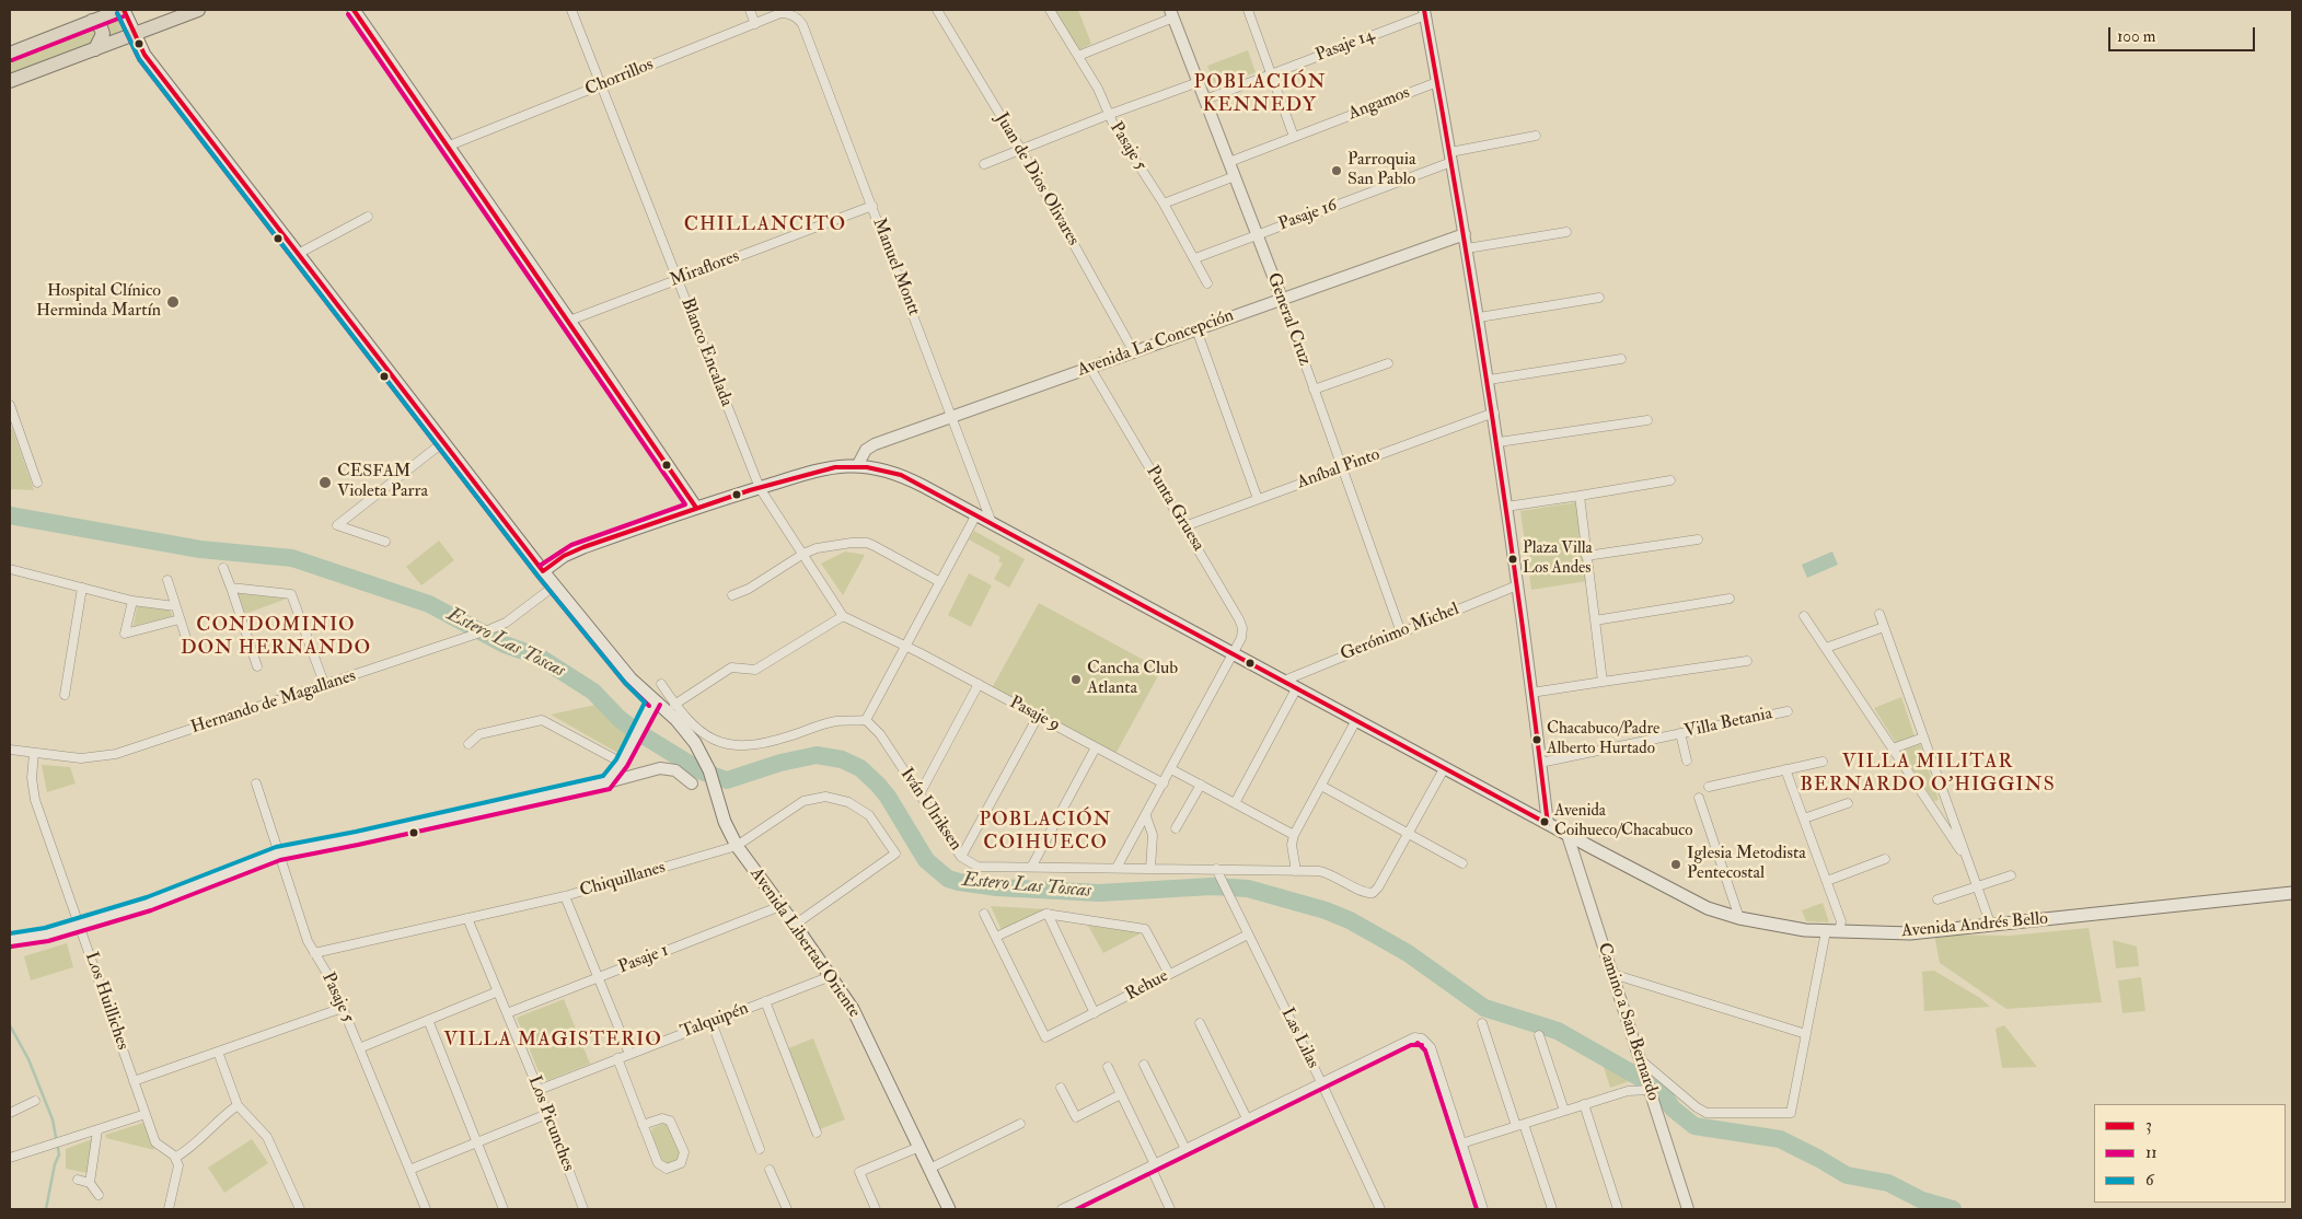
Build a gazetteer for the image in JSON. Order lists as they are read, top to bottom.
{
  "streets": {
    "main road": ["Avenida Andrés Bello", "Avenida Libertad Oriente"],
    "street": [
      "Pasaje 14",
      "Chorrillos",
      "Angamos",
      "Pasaje 5",
      "Juan de Dios Olivares",
      "Pasaje 16",
      "Manuel Montt",
      "Miraflores",
      "General Cruz",
      "Avenida La Concepción",
      "Blanco Encalada",
      "Aníbal Pinto",
      "Punta Gruesa",
      "Gerónimo Michel",
      "Hernando de Magallanes",
      "Pasaje 9",
      "Villa Betania",
      "Iván Ulriksen",
      "Chiquillanes",
      "Pasaje 1",
      "Rehue",
      "Los Huilliches",
      "Talquipén",
      "Camino a San Bernardo",
      "Las Lilas",
      "Los Picunches"
    ]
  },
  "crossings": [
    ["Pasaje 14", "General Cruz"],
    ["Chorrillos", "Manuel Montt"],
    ["Chorrillos", "Blanco Encalada"],
    ["Angamos", "General Cruz"],
    ["Pasaje 5", "Pasaje 16"],
    ["Pasaje 5", "Chiquillanes"],
    ["Juan de Dios Olivares", "Avenida La Concepción"],
    ["Pasaje 16", "General Cruz"],
    ["Manuel Montt", "Miraflores"],
    ["Manuel Montt", "Avenida La Concepción"],
    ["Manuel Montt", "Avenida Andrés Bello"],
    ["Miraflores", "Blanco Encalada"],
    ["General Cruz", "Avenida La Concepción"],
    ["General Cruz", "Aníbal Pinto"],
    ["General Cruz", "Gerónimo Michel"],
    ["Avenida La Concepción", "Punta Gruesa"],
    ["Avenida La Concepción", "Avenida Andrés Bello"],
    ["Blanco Encalada", "Avenida Andrés Bello"],
    ["Aníbal Pinto", "Punta Gruesa"],
    ["Punta Gruesa", "Pasaje 9"],
    ["Punta Gruesa", "Iván Ulriksen"],
    ["Punta Gruesa", "Avenida Andrés Bello"],
    ["Gerónimo Michel", "Avenida Andrés Bello"],
    ["Hernando de Magallanes", "Avenida Libertad Oriente"],
    ["Hernando de Magallanes", "Los Huilliches"],
    ["Iván Ulriksen", "Las Lilas"],
    ["Chiquillanes", "Avenida Libertad Oriente"],
    ["Chiquillanes", "Los Picunches"],
    ["Avenida Andrés Bello", "Avenida Libertad Oriente"],
    ["Avenida Andrés Bello", "Camino a San Bernardo"],
    ["Avenida Libertad Oriente", "Pasaje 1"],
    ["Avenida Libertad Oriente", "Talquipén"],
    ["Pasaje 1", "Los Picunches"],
    ["Rehue", "Las Lilas"],
    ["Talquipén", "Los Picunches"]
  ],
  "districts": [
    "POBLACIÓN KENNEDY",
    "CHILLANCITO",
    "CONDOMINIO DON HERNANDO",
    "VILLA MILITAR BERNARDO O'HIGGINS",
    "POBLACIÓN COIHUECO",
    "VILLA MAGISTERIO"
  ],
  "water": ["Estero Las Toscas"],
  "places": [
    "Parroquia San Pablo",
    "Hospital Clínico Herminda Martín",
    "CESFAM Violeta Parra",
    "Plaza Villa Los Andes",
    "Cancha Club Atlanta",
    "Chacabuco/Padre Alberto Hurtado",
    "Avenida Coihueco/Chacabuco",
    "Iglesia Metodista Pentecostal"
  ],
  "lines": ["transit line 3", "transit line 11", "transit line 6"],
  "legend": ["3", "11", "6"],
  "scale_bar": "100 m"
}
